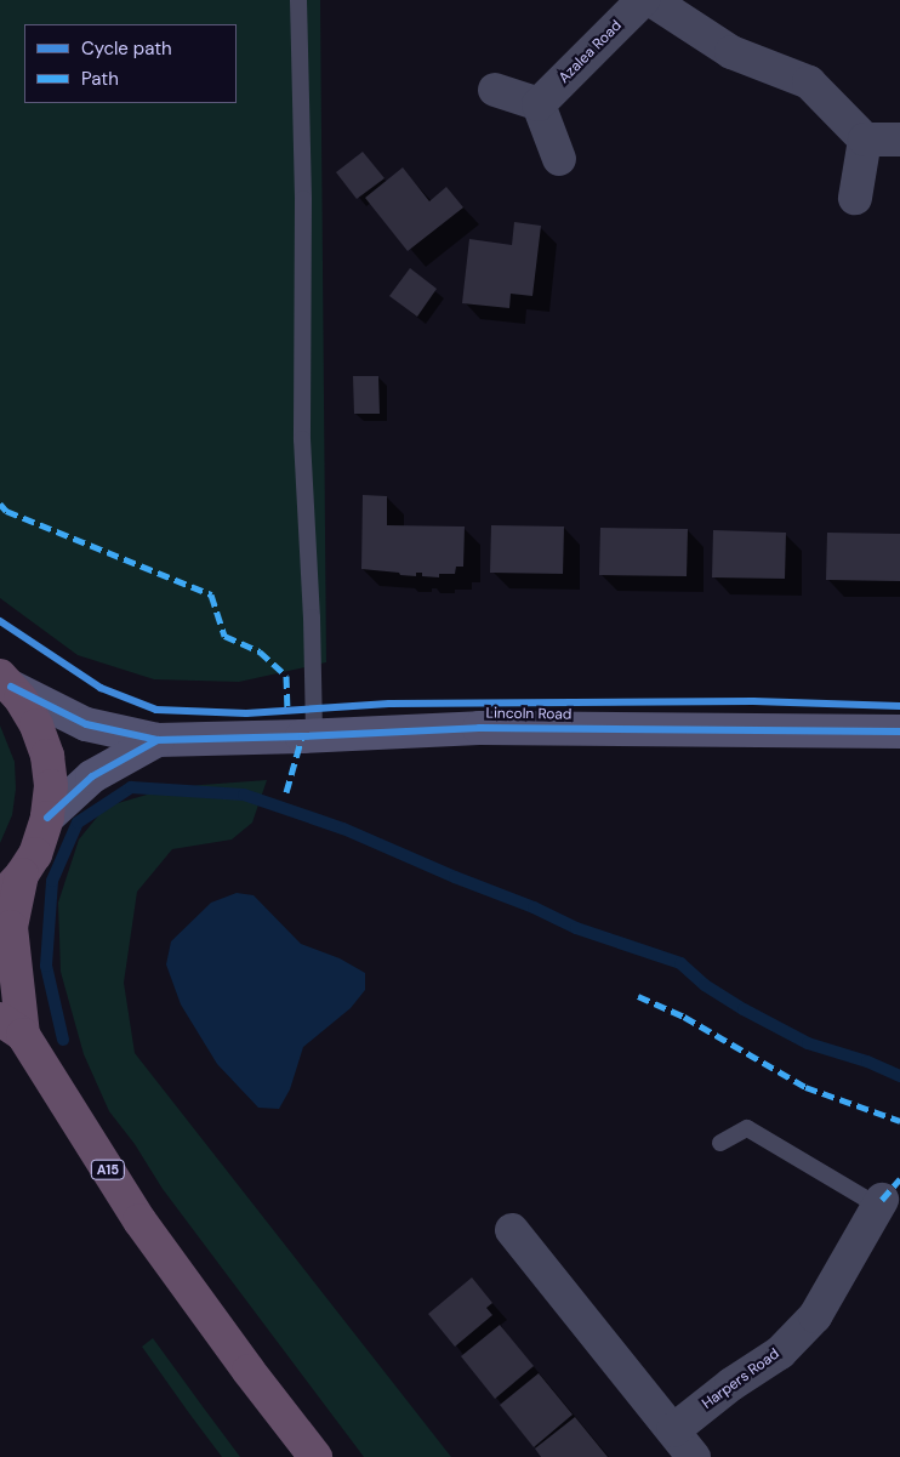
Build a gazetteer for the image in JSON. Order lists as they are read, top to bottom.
{
  "streets": {
    "highway": ["A15"],
    "main road": ["Lincoln Road"],
    "street": ["Azalea Road", "Harpers Road"]
  },
  "crossings": [
    ["Lincoln Road", "A15"]
  ],
  "legend": ["Cycle path", "Path"]
}
